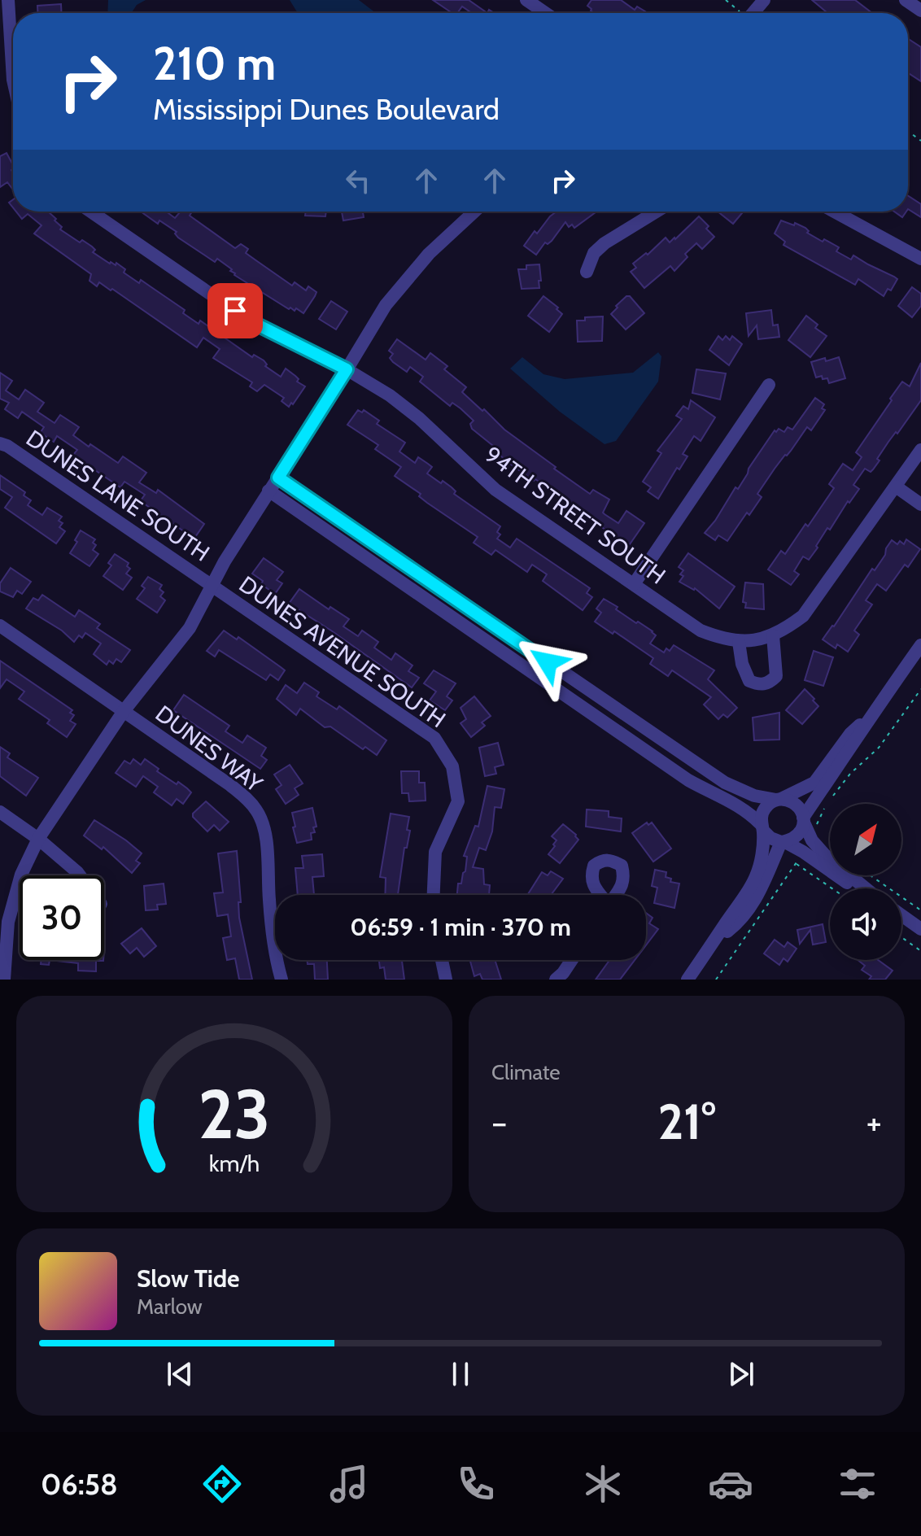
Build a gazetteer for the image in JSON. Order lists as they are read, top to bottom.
{
  "streets": {
    "street": [
      "DUNES LANE SOUTH",
      "94TH STREET SOUTH",
      "DUNES AVENUE SOUTH",
      "DUNES WAY"
    ]
  },
  "crossings": [
    ["DUNES LANE SOUTH", "DUNES AVENUE SOUTH"]
  ],
  "north": "top right",
  "page": {
    "turn": ["210 m", "Mississippi Dunes Boulevard"],
    "limit": "30",
    "trip": "06:59 · 1 min · 370 m",
    "tile": "Climate",
    "heat": ["−", "21°", "+"],
    "song": ["Slow Tide", "Marlow"],
    "tabs": "06:58",
    "gauge": ["23", "km/h"]
  }
}
